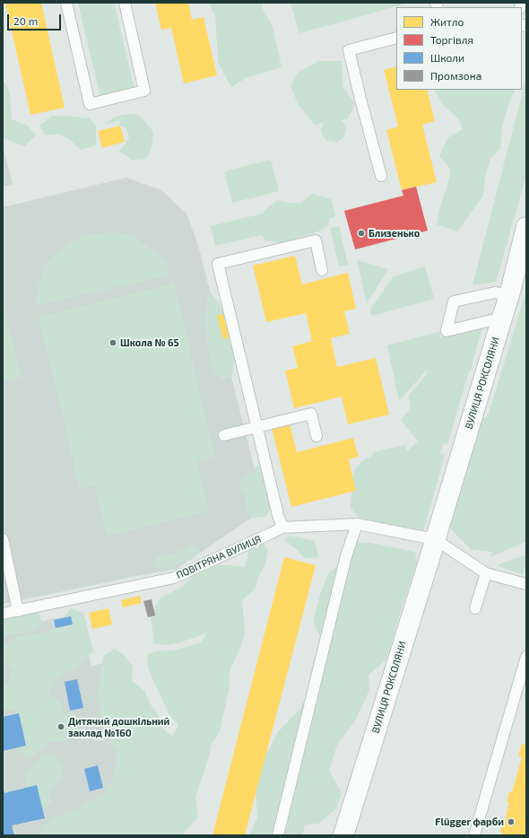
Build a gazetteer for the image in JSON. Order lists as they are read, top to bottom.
{
  "streets": {
    "street": ["ВУЛИЦЯ РОКСОЛЯНИ"],
    "lane": ["ПОВІТРЯНА ВУЛИЦЯ"]
  },
  "crossings": [
    ["ВУЛИЦЯ РОКСОЛЯНИ", "ПОВІТРЯНА ВУЛИЦЯ"]
  ],
  "places": [
    "Близенько",
    "Школа № 65",
    "Дитячий дошкільний заклад №160",
    "Flügger фарби"
  ],
  "legend": [
    "Житло",
    "Торгівля",
    "Школи",
    "Промзона"
  ],
  "scale_bar": "20 m"
}
